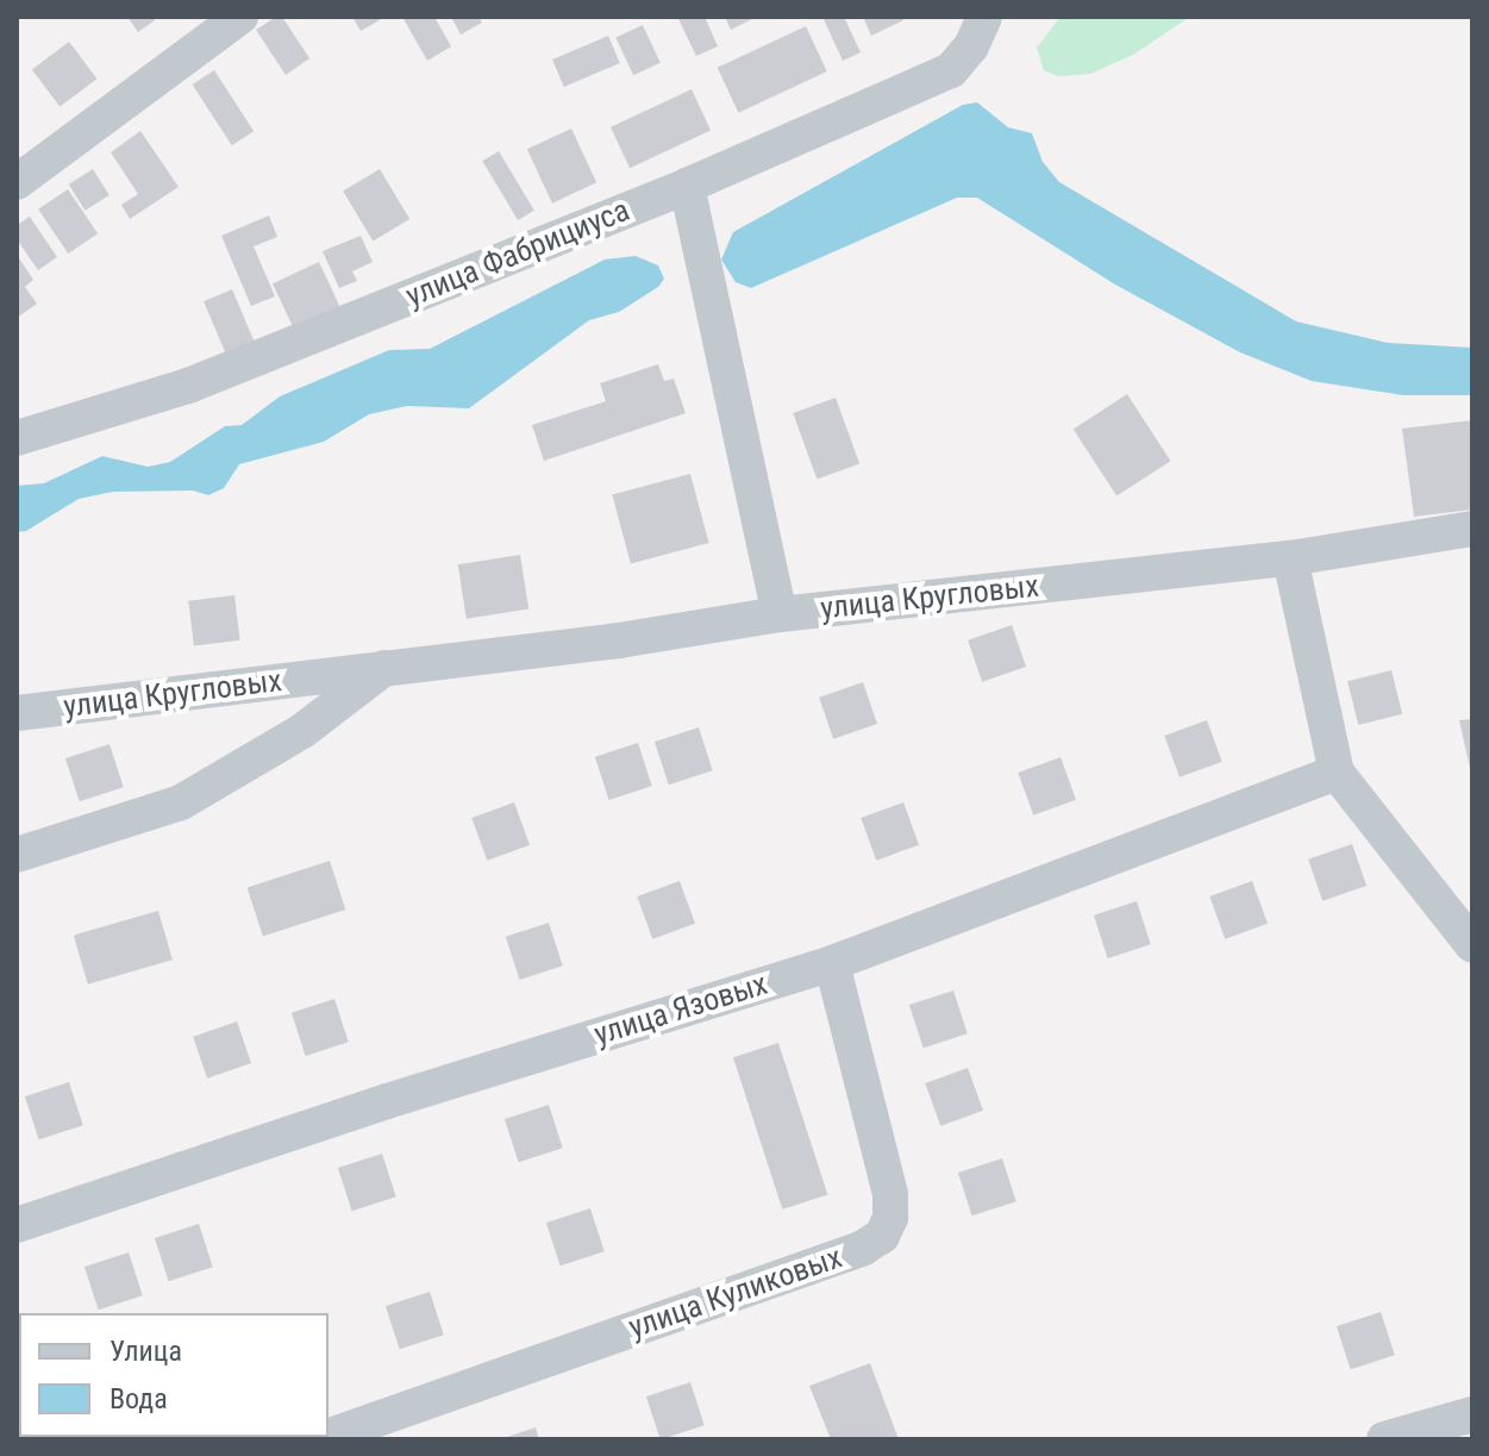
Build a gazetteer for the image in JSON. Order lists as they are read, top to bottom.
{
  "streets": {
    "street": [
      "улица Фабрициуса",
      "улица Кругловых",
      "улица Язовых",
      "улица Куликовых"
    ]
  },
  "crossings": [
    ["улица Язовых", "улица Куликовых"]
  ],
  "legend": ["Улица", "Вода"]
}
